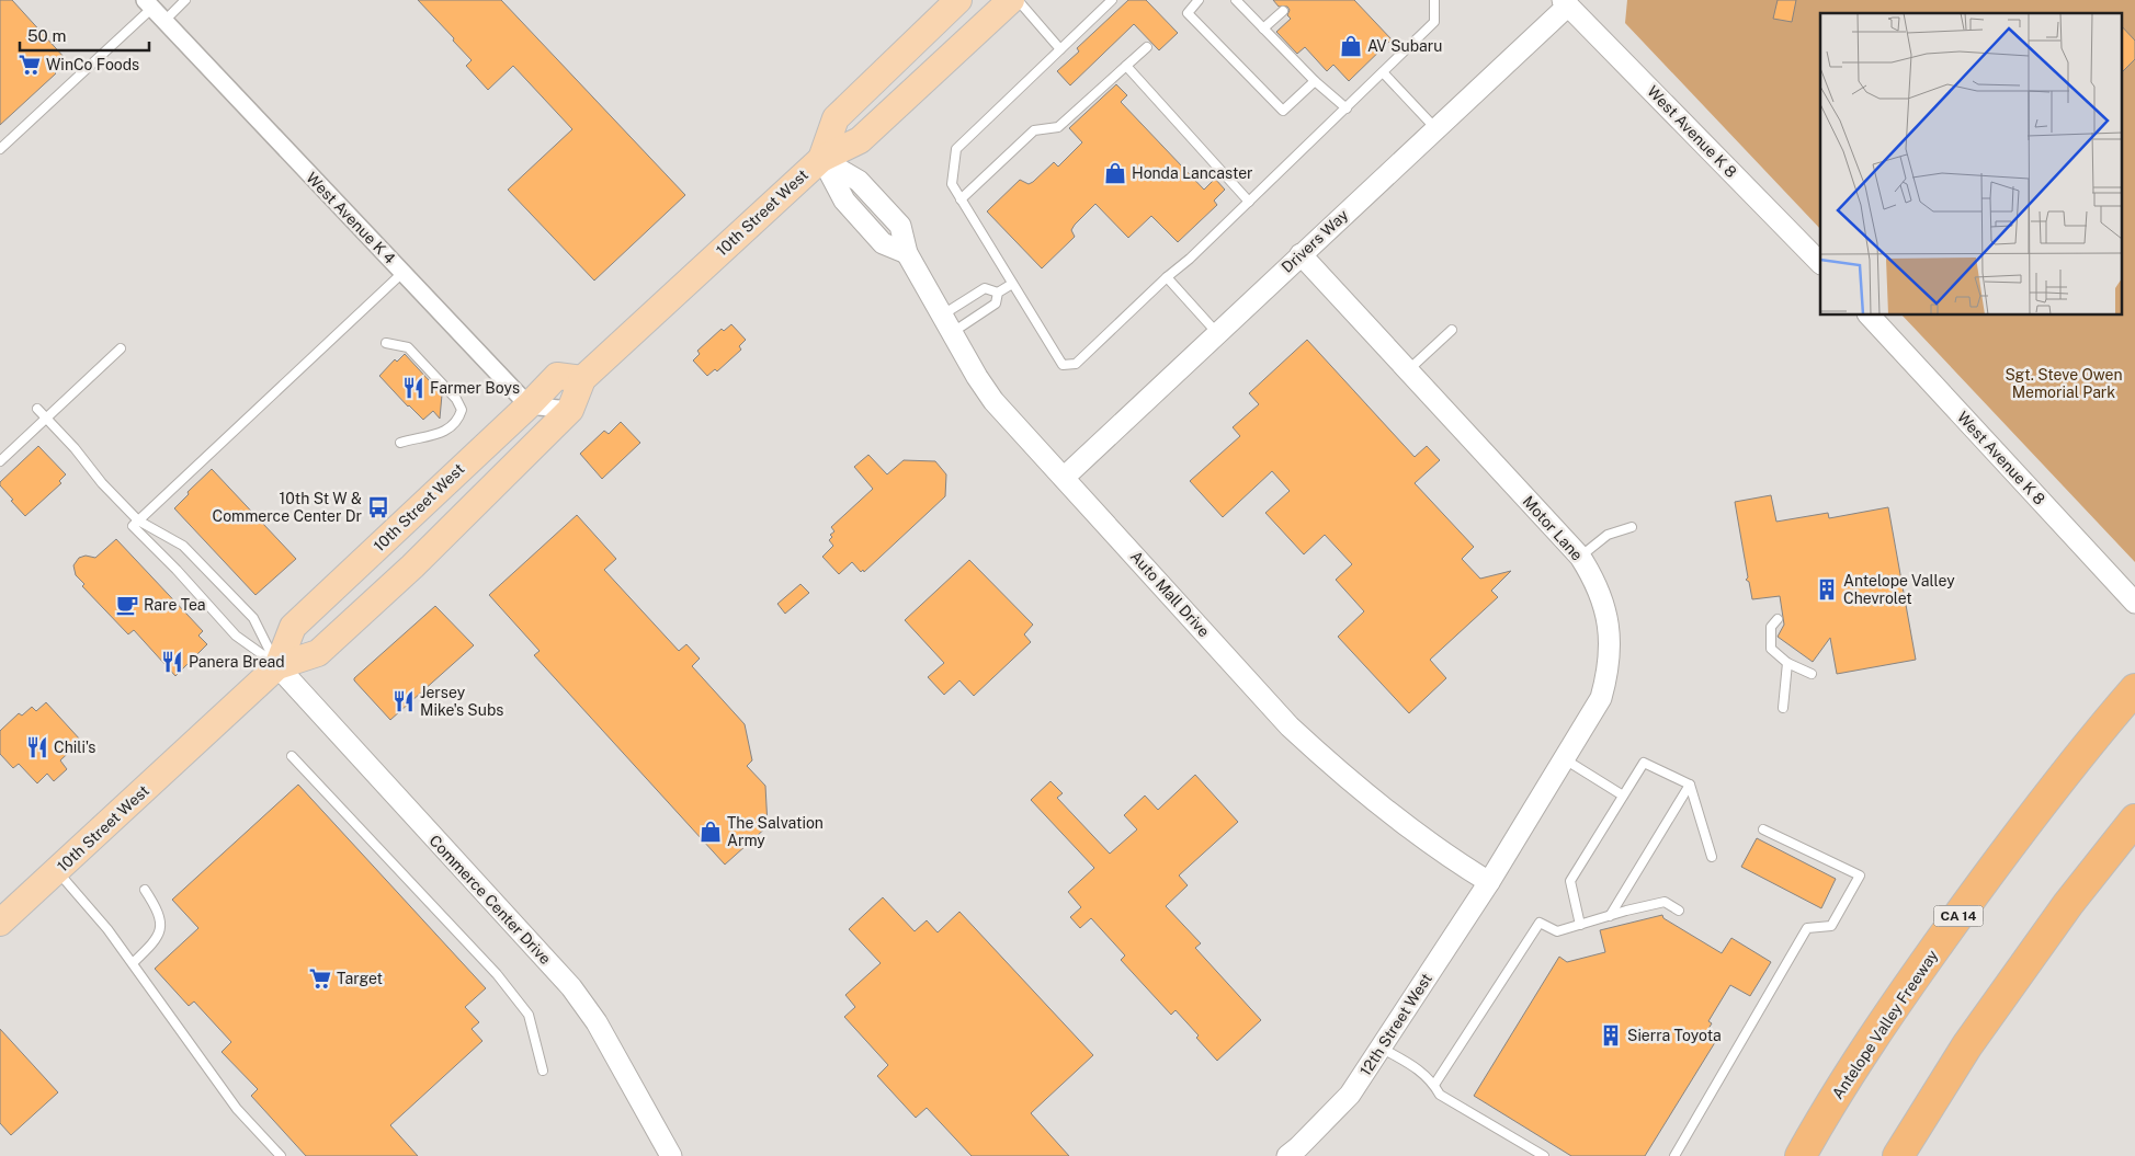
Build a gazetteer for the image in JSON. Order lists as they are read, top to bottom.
{
  "streets": {
    "highway": ["CA 14", "Antelope Valley Freeway"],
    "main road": ["10th Street West"],
    "street": [
      "West Avenue K 8",
      "West Avenue K 4",
      "Drivers Way",
      "Motor Lane",
      "Auto Mall Drive",
      "Commerce Center Drive",
      "12th Street West"
    ]
  },
  "crossings": [
    ["West Avenue K 8", "Drivers Way"],
    ["10th Street West", "West Avenue K 4"],
    ["10th Street West", "Auto Mall Drive"],
    ["10th Street West", "Commerce Center Drive"],
    ["Drivers Way", "Motor Lane"],
    ["Drivers Way", "Auto Mall Drive"],
    ["Motor Lane", "Auto Mall Drive"],
    ["Motor Lane", "12th Street West"],
    ["Auto Mall Drive", "12th Street West"]
  ],
  "parks": ["Sgt. Steve Owen Memorial Park"],
  "places": {
    "shop": ["AV Subaru", "Honda Lancaster", "The Salvation Army"],
    "supermarket": ["WinCo Foods", "Target"],
    "restaurant": [
      "Farmer Boys",
      "Panera Bread",
      "Jersey Mike's Subs",
      "Chili's"
    ],
    "bus stop": ["10th St W & Commerce Center Dr"],
    "building": ["Antelope Valley Chevrolet", "Sierra Toyota"],
    "cafe": ["Rare Tea"]
  },
  "scale_bar": "50 m"
}
